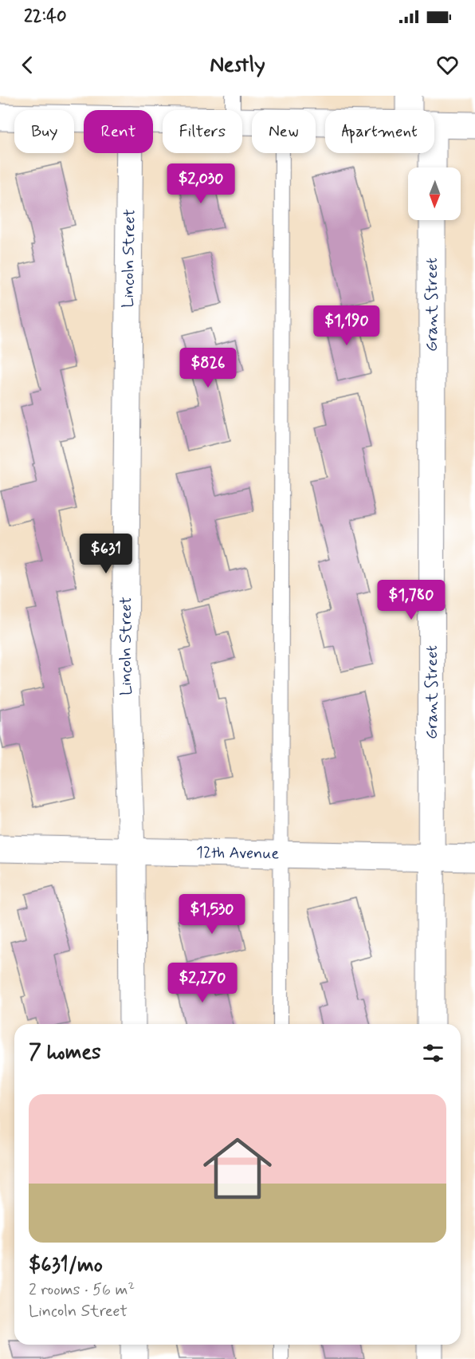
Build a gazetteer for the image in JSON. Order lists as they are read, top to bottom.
{
  "streets": {
    "street": ["Lincoln Street", "Grant Street", "12th Avenue"]
  },
  "crossings": [
    ["Lincoln Street", "12th Avenue"],
    ["Grant Street", "12th Avenue"]
  ],
  "north": "bottom",
  "page": {
    "status": "22:40",
    "header": "Nestly",
    "chip": [
      "Buy",
      "Rent",
      "Filters",
      "New",
      "Apartment"
    ],
    "price": [
      "$2,030",
      "$1,190",
      "$826",
      "$631",
      "$1,780",
      "$1,530",
      "$2,270"
    ],
    "heading": "7 homes",
    "list": [
      {
        "name": "$631/mo",
        "note": "2 rooms · 56 m² · Lincoln Street"
      }
    ]
  }
}
